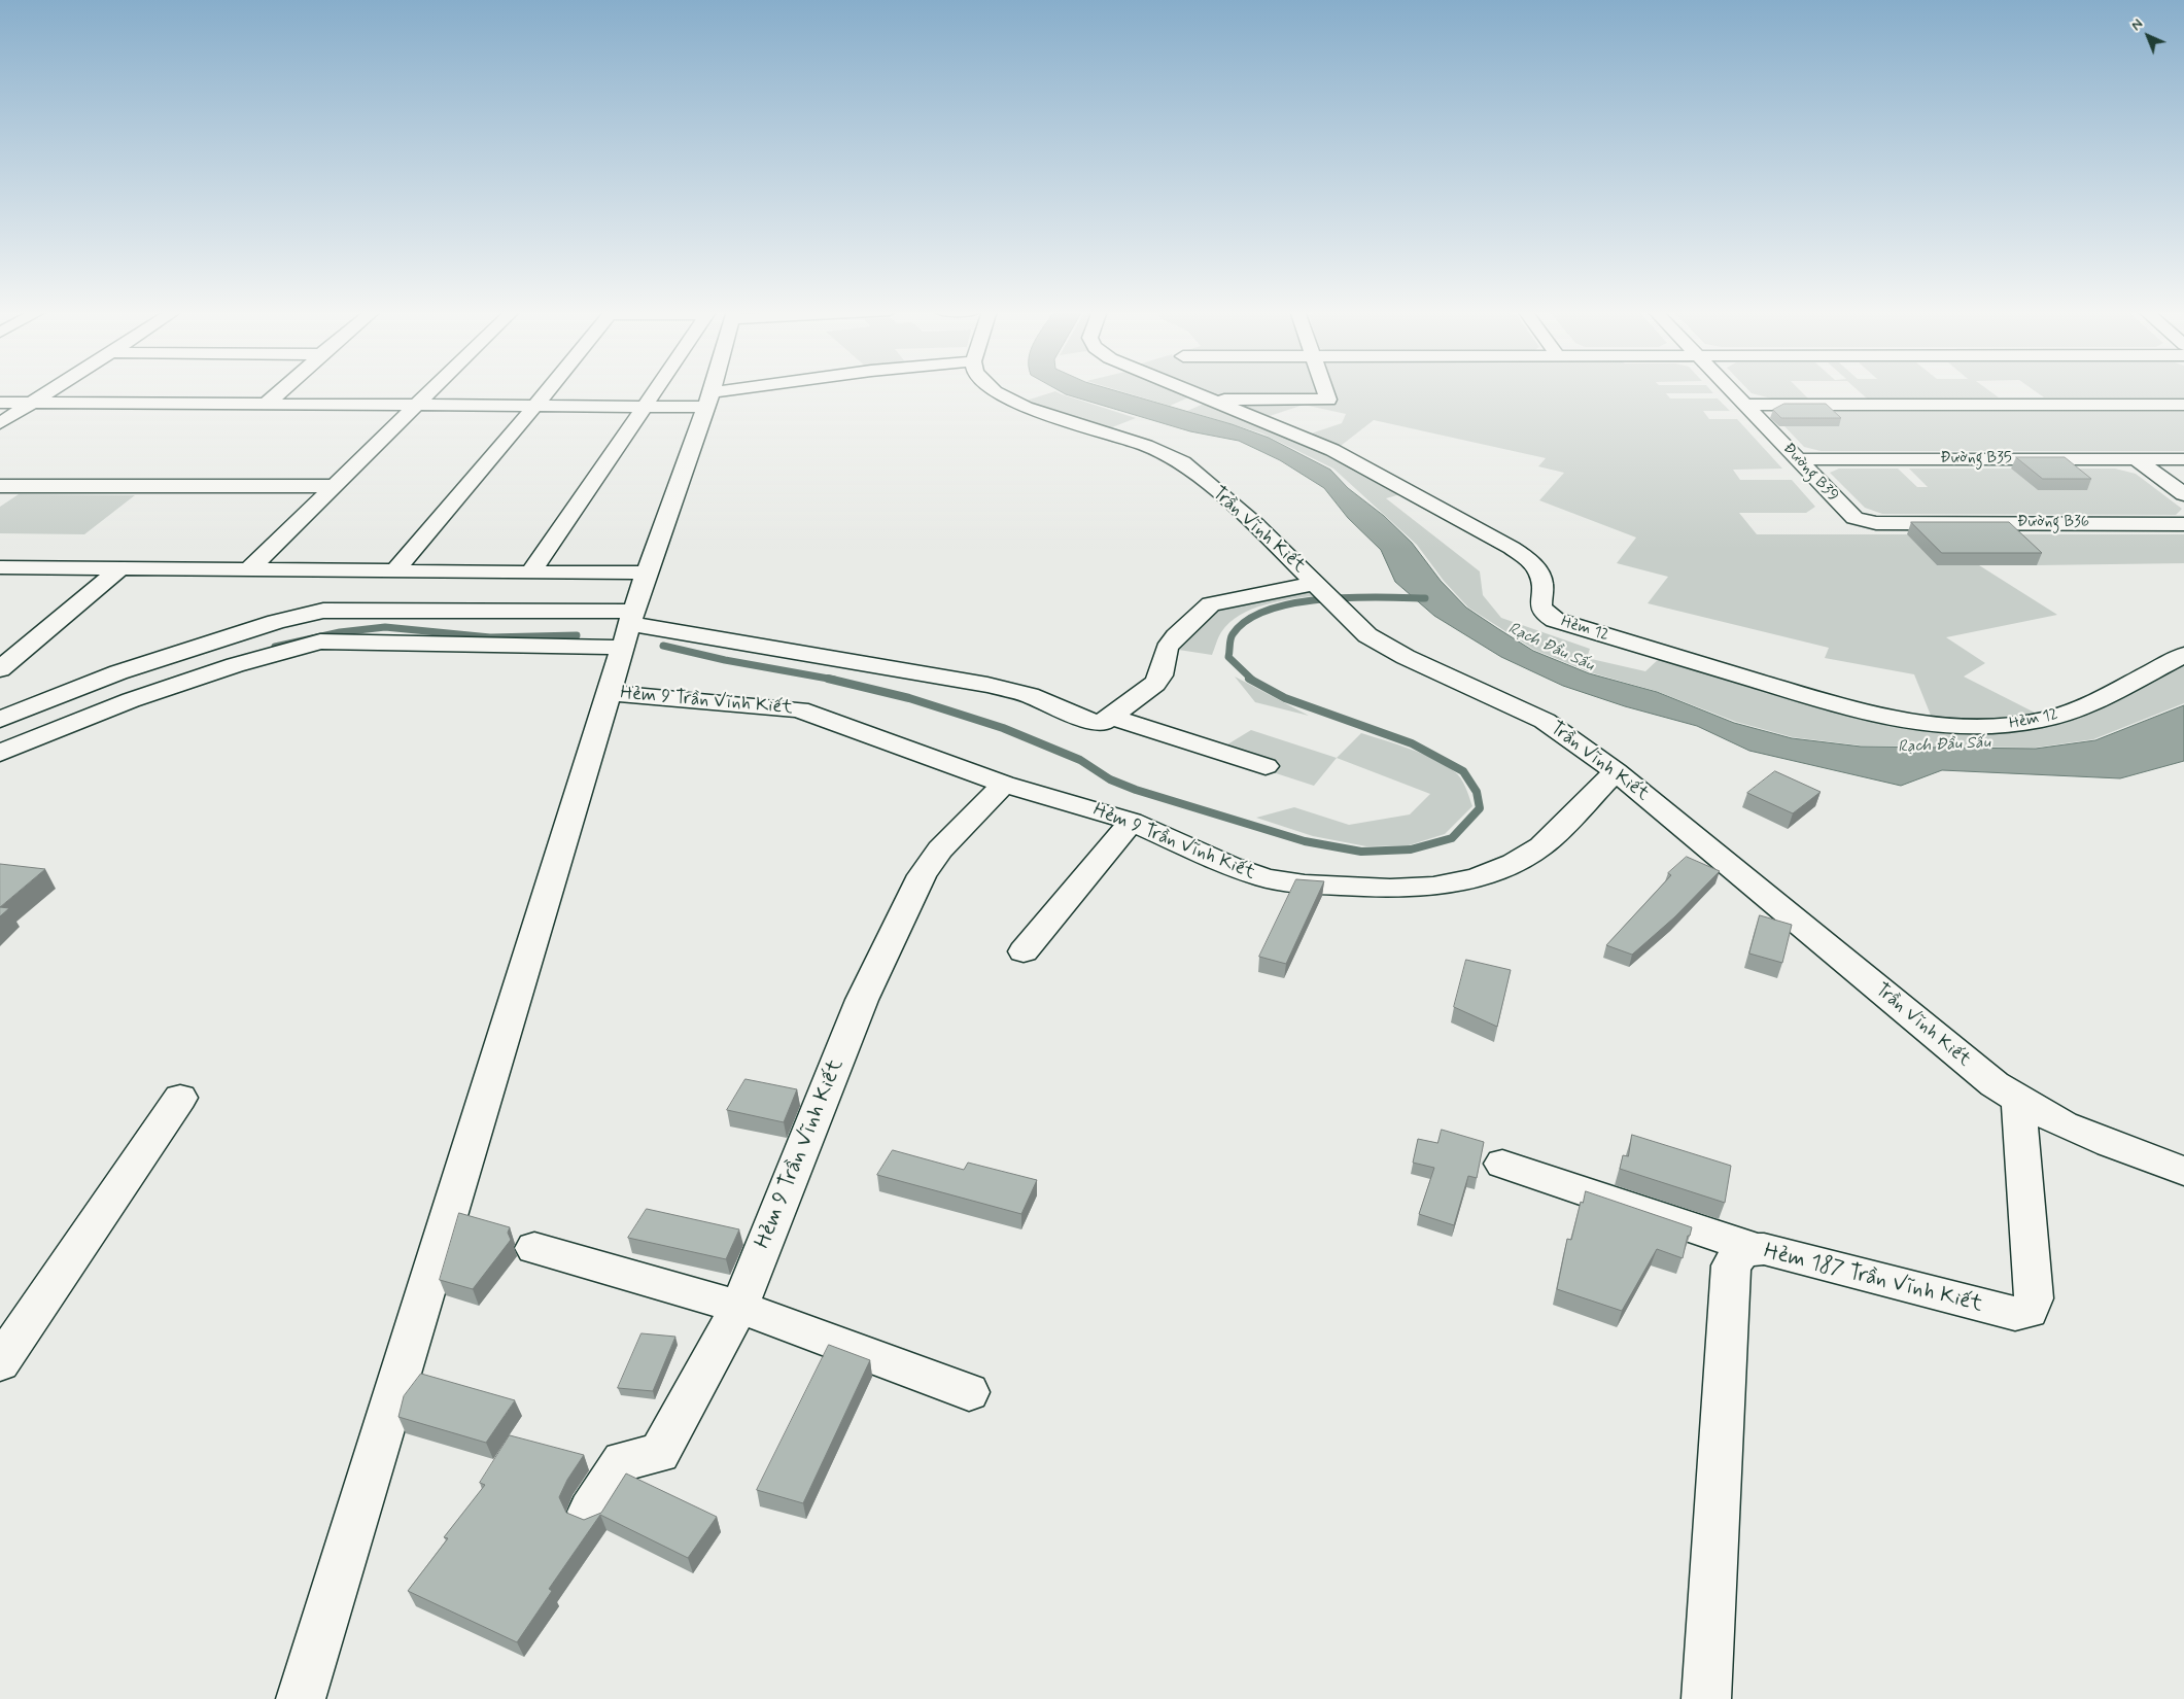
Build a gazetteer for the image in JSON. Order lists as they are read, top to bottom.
{
  "streets": {
    "street": [
      "Đường B35",
      "Đường B39",
      "Đường B36",
      "Trần Vĩnh Kiết",
      "Hẻm 12",
      "Hẻm 9 Trần Vĩnh Kiết",
      "Hẻm 187 Trần Vĩnh Kiết"
    ]
  },
  "crossings": [
    ["Đường B35", "Đường B39"],
    ["Đường B39", "Đường B36"],
    ["Trần Vĩnh Kiết", "Hẻm 9 Trần Vĩnh Kiết"],
    ["Trần Vĩnh Kiết", "Hẻm 187 Trần Vĩnh Kiết"]
  ],
  "water": ["Rạch Đầu Sấu"],
  "north": "top left"
}
